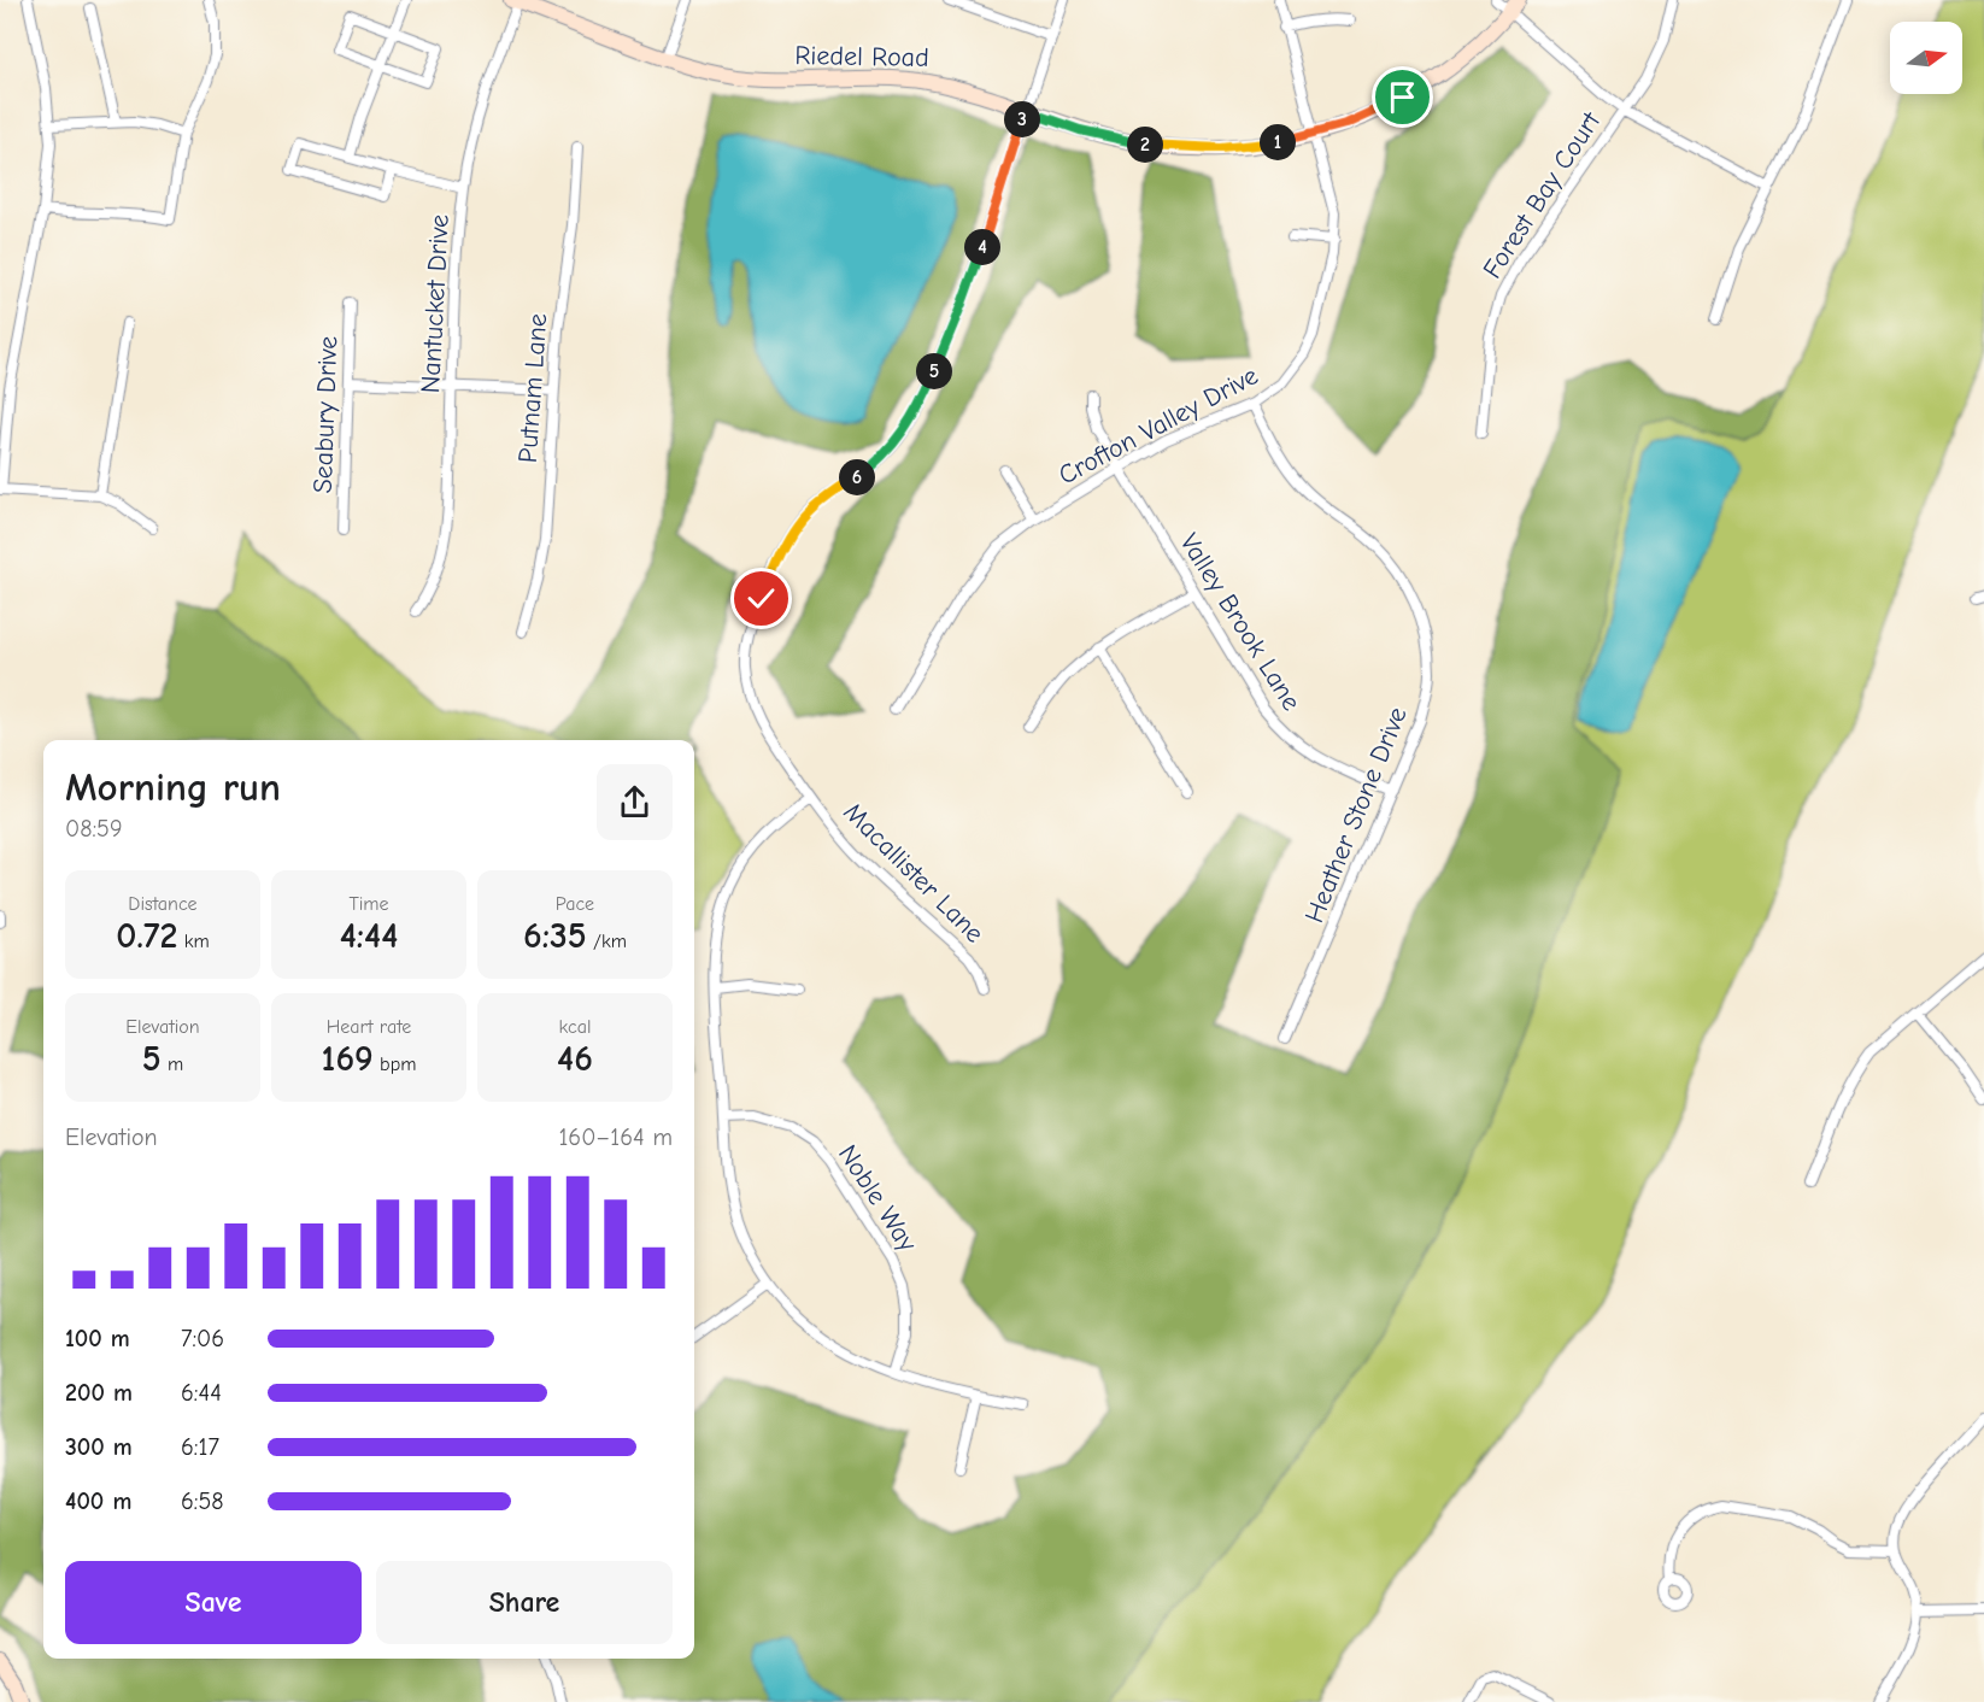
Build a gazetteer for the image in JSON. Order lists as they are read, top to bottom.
{
  "streets": {
    "street": [
      "Riedel Road",
      "Forest Bay Court",
      "Nantucket Drive",
      "Putnam Lane",
      "Seabury Drive",
      "Crofton Valley Drive",
      "Valley Brook Lane",
      "Heather Stone Drive",
      "Macallister Lane",
      "Noble Way"
    ]
  },
  "crossings": [
    ["Riedel Road", "Nantucket Drive"],
    ["Riedel Road", "Crofton Valley Drive"],
    ["Riedel Road", "Macallister Lane"],
    ["Crofton Valley Drive", "Valley Brook Lane"],
    ["Crofton Valley Drive", "Heather Stone Drive"],
    ["Valley Brook Lane", "Heather Stone Drive"]
  ],
  "north": "right",
  "page": {
    "pins": [
      "3",
      "1",
      "2",
      "4",
      "5",
      "6"
    ],
    "heading": ["Morning run", "08:59"],
    "stats": [
      ["Distance", "0.72 km"],
      ["Time", "4:44"],
      ["Pace", "6:35 /km"],
      ["Elevation", "5 m"],
      ["Heart rate", "169 bpm"],
      ["kcal", "46"]
    ],
    "chart": ["Elevation", "160–164 m"],
    "list": [
      {
        "name": "100 m",
        "note": "7:06"
      },
      {
        "name": "200 m",
        "note": "6:44"
      },
      {
        "name": "300 m",
        "note": "6:17"
      },
      {
        "name": "400 m",
        "note": "6:58"
      }
    ],
    "buttons": ["Save", "Share"]
  }
}
